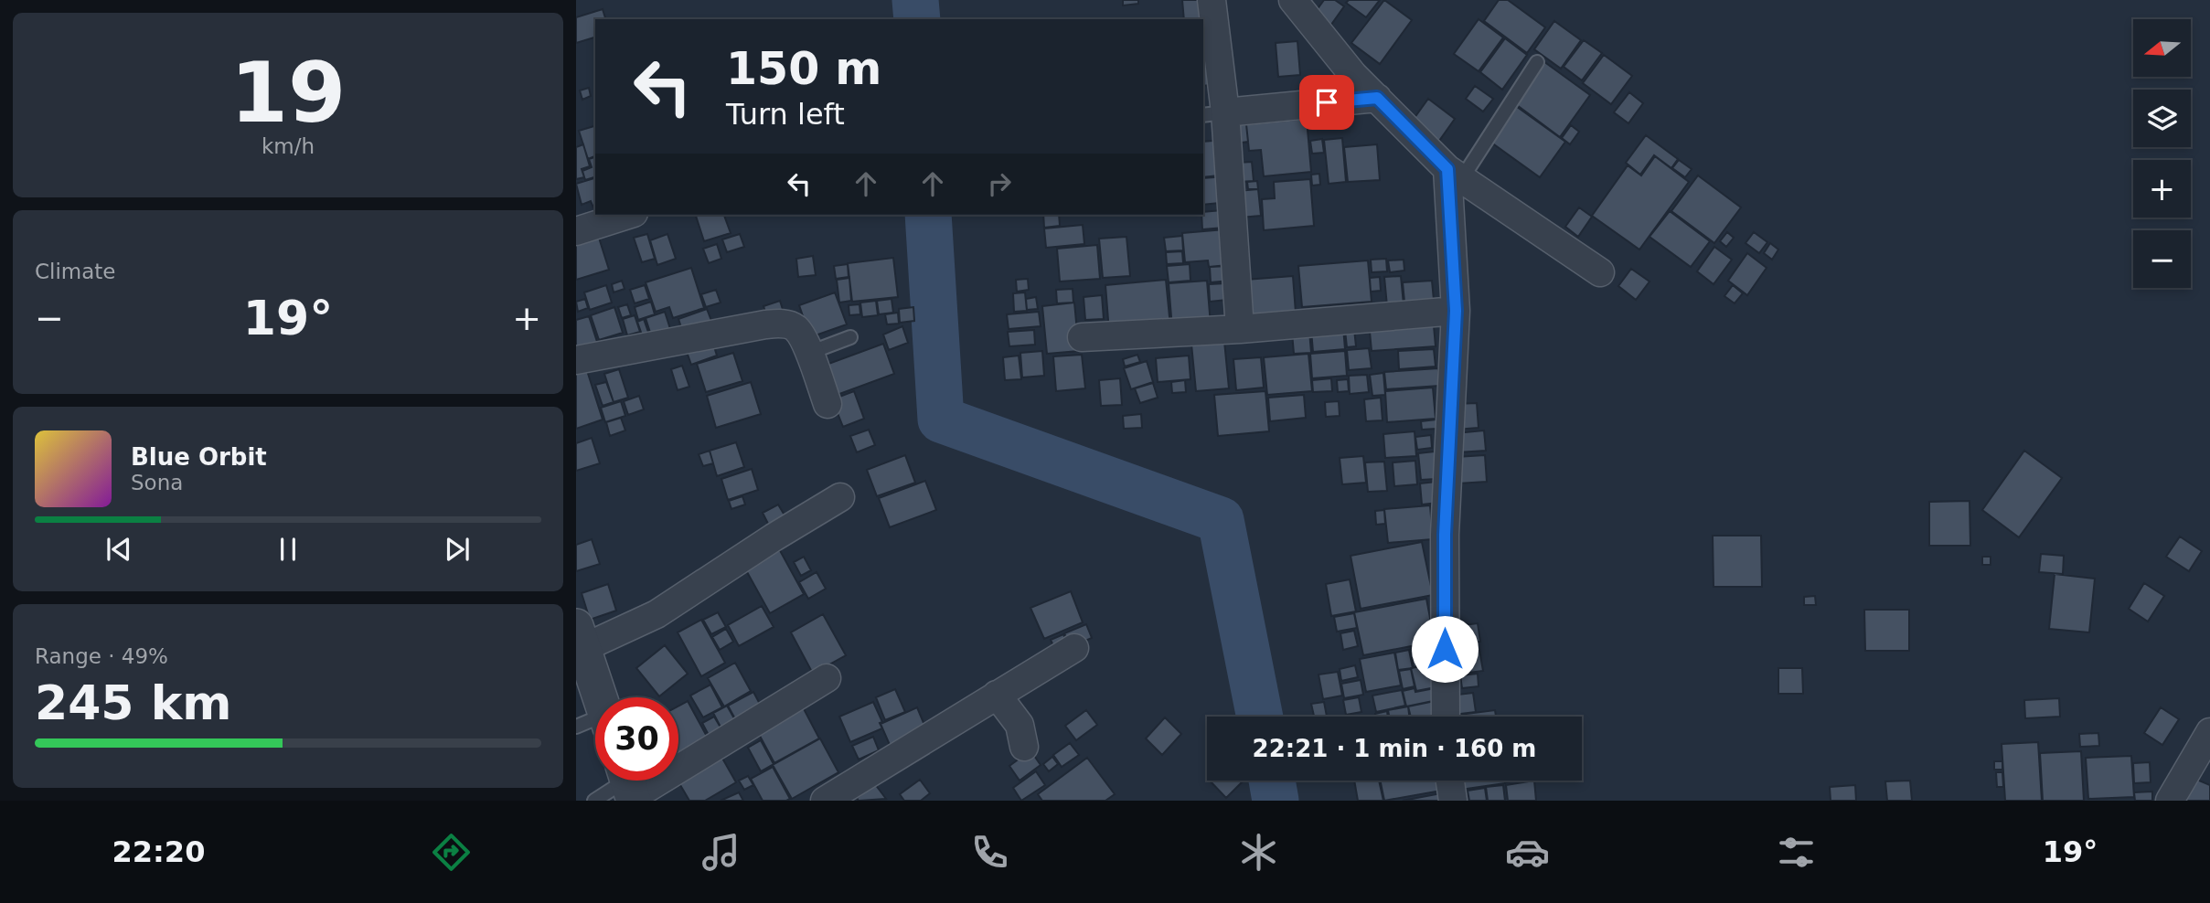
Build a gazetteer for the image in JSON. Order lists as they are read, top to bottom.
{
  "north": "left",
  "page": {
    "tile": [
      ["19", "km/h"],
      "Climate",
      ["Range · 49%", "245 km"]
    ],
    "map_buttons": ["+", "−"],
    "turn": ["150 m", "Turn left"],
    "heat": ["−", "19°", "+"],
    "song": ["Blue Orbit", "Sona"],
    "limit": "30",
    "trip": "22:21 · 1 min · 160 m",
    "tabs": ["22:20", "19°"]
  }
}
